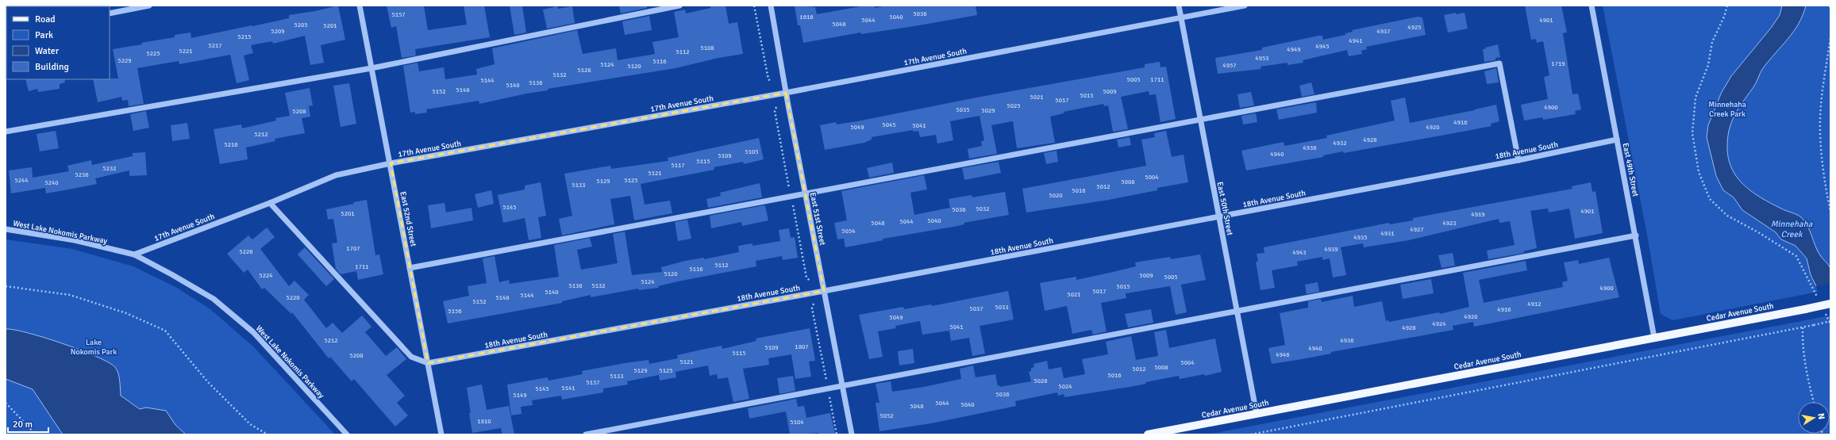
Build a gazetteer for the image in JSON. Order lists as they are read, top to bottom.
{
  "streets": {
    "main road": ["Cedar Avenue South"],
    "street": [
      "17th Avenue South",
      "18th Avenue South",
      "East 49th Street",
      "East 50th Street",
      "East 52nd Street",
      "East 51st Street",
      "West Lake Nokomis Parkway"
    ]
  },
  "crossings": [
    ["17th Avenue South", "East 50th Street"],
    ["17th Avenue South", "East 52nd Street"],
    ["17th Avenue South", "East 51st Street"],
    ["17th Avenue South", "West Lake Nokomis Parkway"],
    ["18th Avenue South", "East 49th Street"],
    ["18th Avenue South", "East 50th Street"],
    ["18th Avenue South", "East 52nd Street"],
    ["18th Avenue South", "East 51st Street"],
    ["East 49th Street", "Cedar Avenue South"],
    ["East 50th Street", "Cedar Avenue South"]
  ],
  "water": ["Minnehaha Creek"],
  "parks": ["Minnehaha Creek Park", "Lake Nokomis Park"],
  "house_numbers": [
    "5036",
    "5157",
    "1616",
    "5040",
    "5044",
    "4901",
    "5048",
    "5205",
    "5201",
    "4925",
    "5209",
    "4937",
    "5215",
    "4941",
    "5217",
    "4945",
    "5108",
    "4949",
    "5221",
    "5112",
    "5225",
    "4953",
    "5229",
    "5116",
    "1719",
    "5124",
    "4957",
    "5120",
    "5128",
    "5132",
    "5005",
    "1711",
    "5144",
    "5136",
    "5140",
    "5148",
    "5152",
    "5009",
    "5015",
    "5021",
    "5017",
    "5025",
    "4900",
    "5035",
    "5029",
    "5208",
    "4916",
    "5045",
    "5041",
    "5049",
    "4920",
    "5212",
    "4928",
    "4932",
    "5216",
    "4936",
    "5105",
    "4940",
    "5109",
    "5115",
    "5117",
    "5232",
    "5121",
    "5236",
    "5004",
    "5244",
    "5125",
    "5129",
    "5008",
    "5240",
    "5133",
    "5012",
    "5016",
    "5020",
    "5145",
    "5032",
    "5036",
    "4901",
    "5201",
    "4919",
    "5040",
    "5044",
    "5048",
    "4923",
    "4927",
    "5054",
    "4931",
    "4935",
    "1707",
    "4939",
    "5226",
    "4943",
    "5112",
    "1711",
    "5116",
    "5120",
    "5224",
    "5009",
    "5005",
    "5124",
    "5136",
    "5132",
    "5015",
    "4900",
    "5017",
    "5140",
    "5021",
    "5144",
    "5220",
    "5148",
    "5152",
    "4912",
    "5033",
    "5037",
    "4916",
    "5156",
    "4920",
    "5049",
    "4924",
    "5041",
    "4928",
    "5212",
    "4936",
    "1807",
    "5109",
    "4940",
    "5115",
    "4946",
    "5208",
    "5121",
    "5004",
    "5008",
    "5012",
    "5129",
    "5125",
    "5016",
    "5133",
    "5028",
    "5137",
    "5024",
    "5141",
    "5145",
    "5036",
    "5149",
    "5044",
    "5040",
    "5048",
    "5052",
    "1810",
    "5104"
  ],
  "legend": [
    "Road",
    "Park",
    "Water",
    "Building"
  ],
  "scale_bar": "20 m",
  "north": "right"
}
